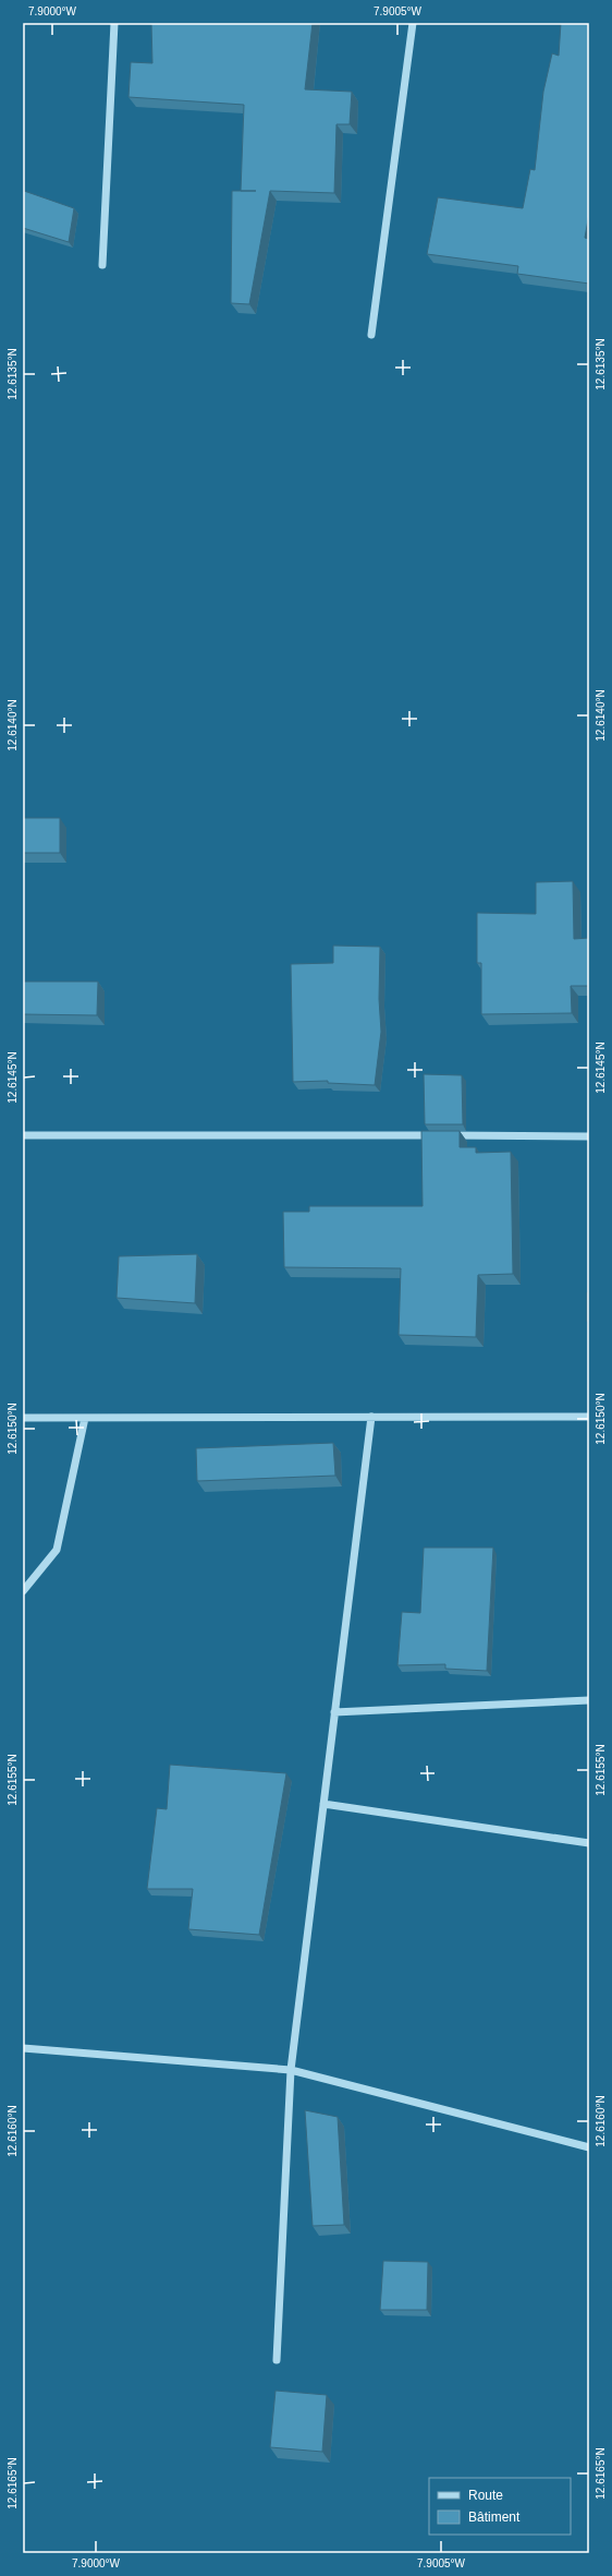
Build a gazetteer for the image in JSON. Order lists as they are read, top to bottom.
{
  "legend": ["Route", "Bâtiment"],
  "coordinates": [
    "7.9000°W",
    "7.9005°W",
    "12.6135°N",
    "12.6140°N",
    "12.6145°N",
    "12.6150°N",
    "12.6155°N",
    "12.6160°N",
    "12.6165°N"
  ]
}
